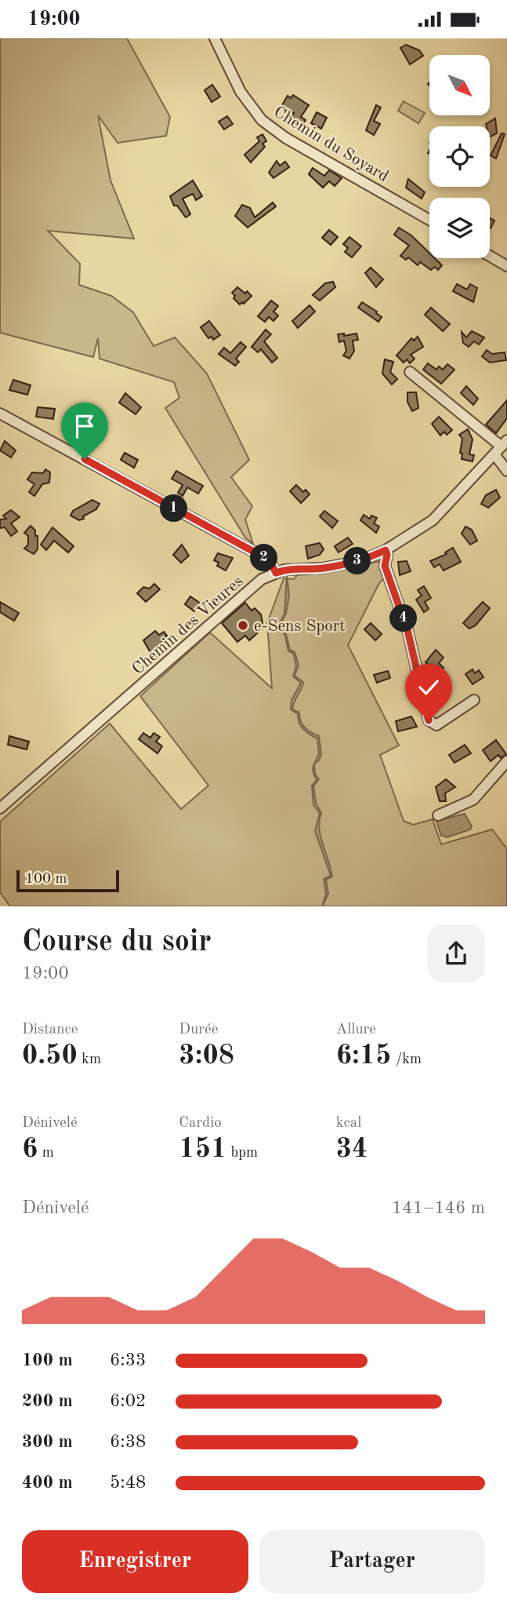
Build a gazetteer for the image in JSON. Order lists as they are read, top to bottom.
{
  "streets": {
    "street": ["Chemin du Soyard", "Chemin des Vieures"]
  },
  "places": ["e-Sens Sport"],
  "scale_bar": "100 m",
  "north": "bottom right",
  "page": {
    "status": "19:00",
    "pins": [
      "1",
      "2",
      "3",
      "4"
    ],
    "scale": "100 m",
    "heading": ["Course du soir", "19:00"],
    "stats": [
      ["Distance", "0.50 km"],
      ["Durée", "3:08"],
      ["Allure", "6:15 /km"],
      ["Dénivelé", "6 m"],
      ["Cardio", "151 bpm"],
      ["kcal", "34"]
    ],
    "chart": ["Dénivelé", "141–146 m"],
    "list": [
      {
        "name": "100 m",
        "note": "6:33"
      },
      {
        "name": "200 m",
        "note": "6:02"
      },
      {
        "name": "300 m",
        "note": "6:38"
      },
      {
        "name": "400 m",
        "note": "5:48"
      }
    ],
    "buttons": ["Enregistrer", "Partager"]
  }
}
